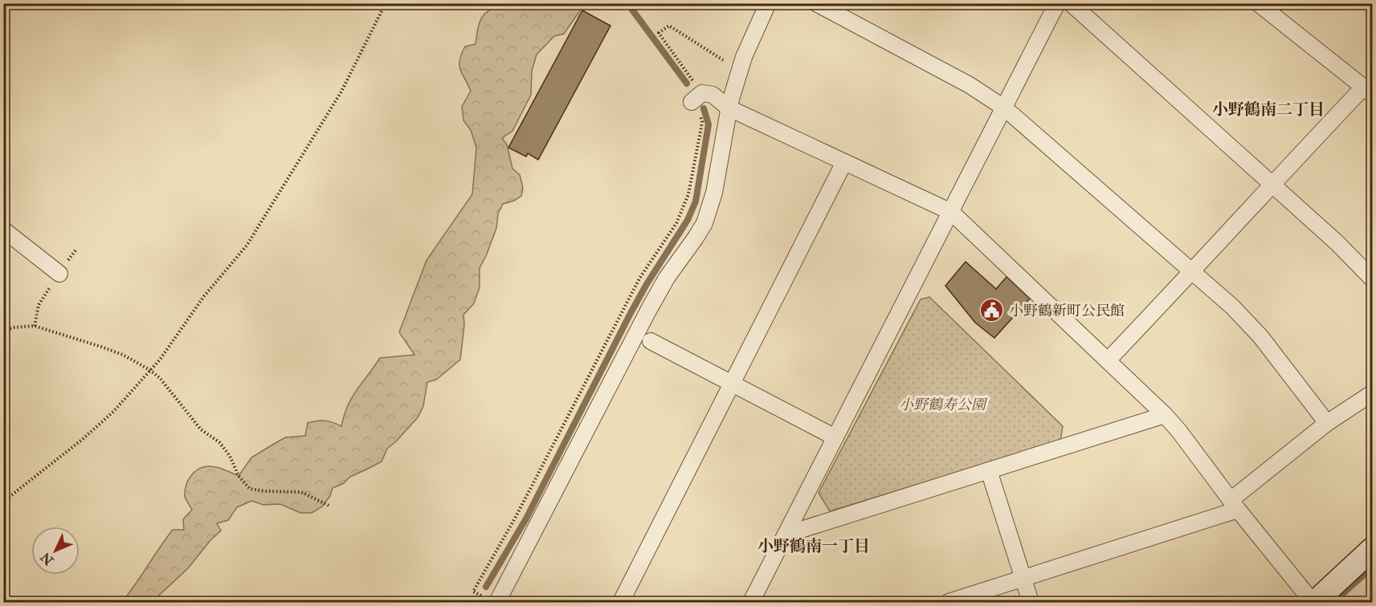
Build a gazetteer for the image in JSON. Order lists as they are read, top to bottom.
{
  "districts": ["小野鶴南二丁目", "小野鶴南一丁目"],
  "parks": ["小野鶴寿公園"],
  "places": {
    "public building": ["小野鶴新町公民館"]
  },
  "north": "bottom left"
}
